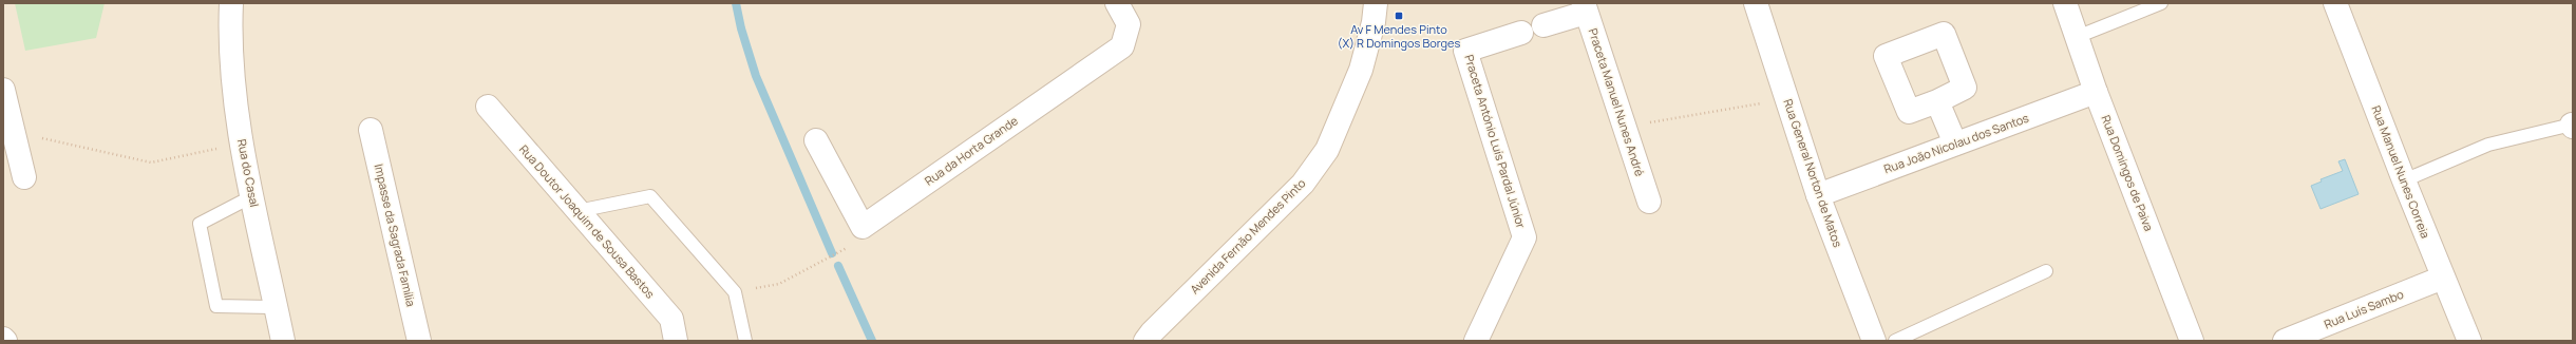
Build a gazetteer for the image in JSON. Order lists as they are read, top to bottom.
{
  "streets": {
    "street": [
      "Praceta Manuel Nunes André",
      "Praceta António Luís Pardal Júnior",
      "Rua João Nicolau dos Santos",
      "Rua da Horta Grande",
      "Rua Manuel Nunes Correia",
      "Rua do Casal",
      "Rua General Norton de Matos",
      "Rua Domingos de Paiva",
      "Rua Doutor Joaquim de Sousa Bastos",
      "Impasse da Sagrada Família",
      "Avenida Fernão Mendes Pinto",
      "Rua Luís Sambo"
    ]
  },
  "crossings": [
    ["Rua João Nicolau dos Santos", "Rua General Norton de Matos"],
    ["Rua João Nicolau dos Santos", "Rua Domingos de Paiva"],
    ["Rua Manuel Nunes Correia", "Rua Luís Sambo"]
  ],
  "places": {
    "transit": ["Av F Mendes Pinto (X) R Domingos Borges"]
  }
}
